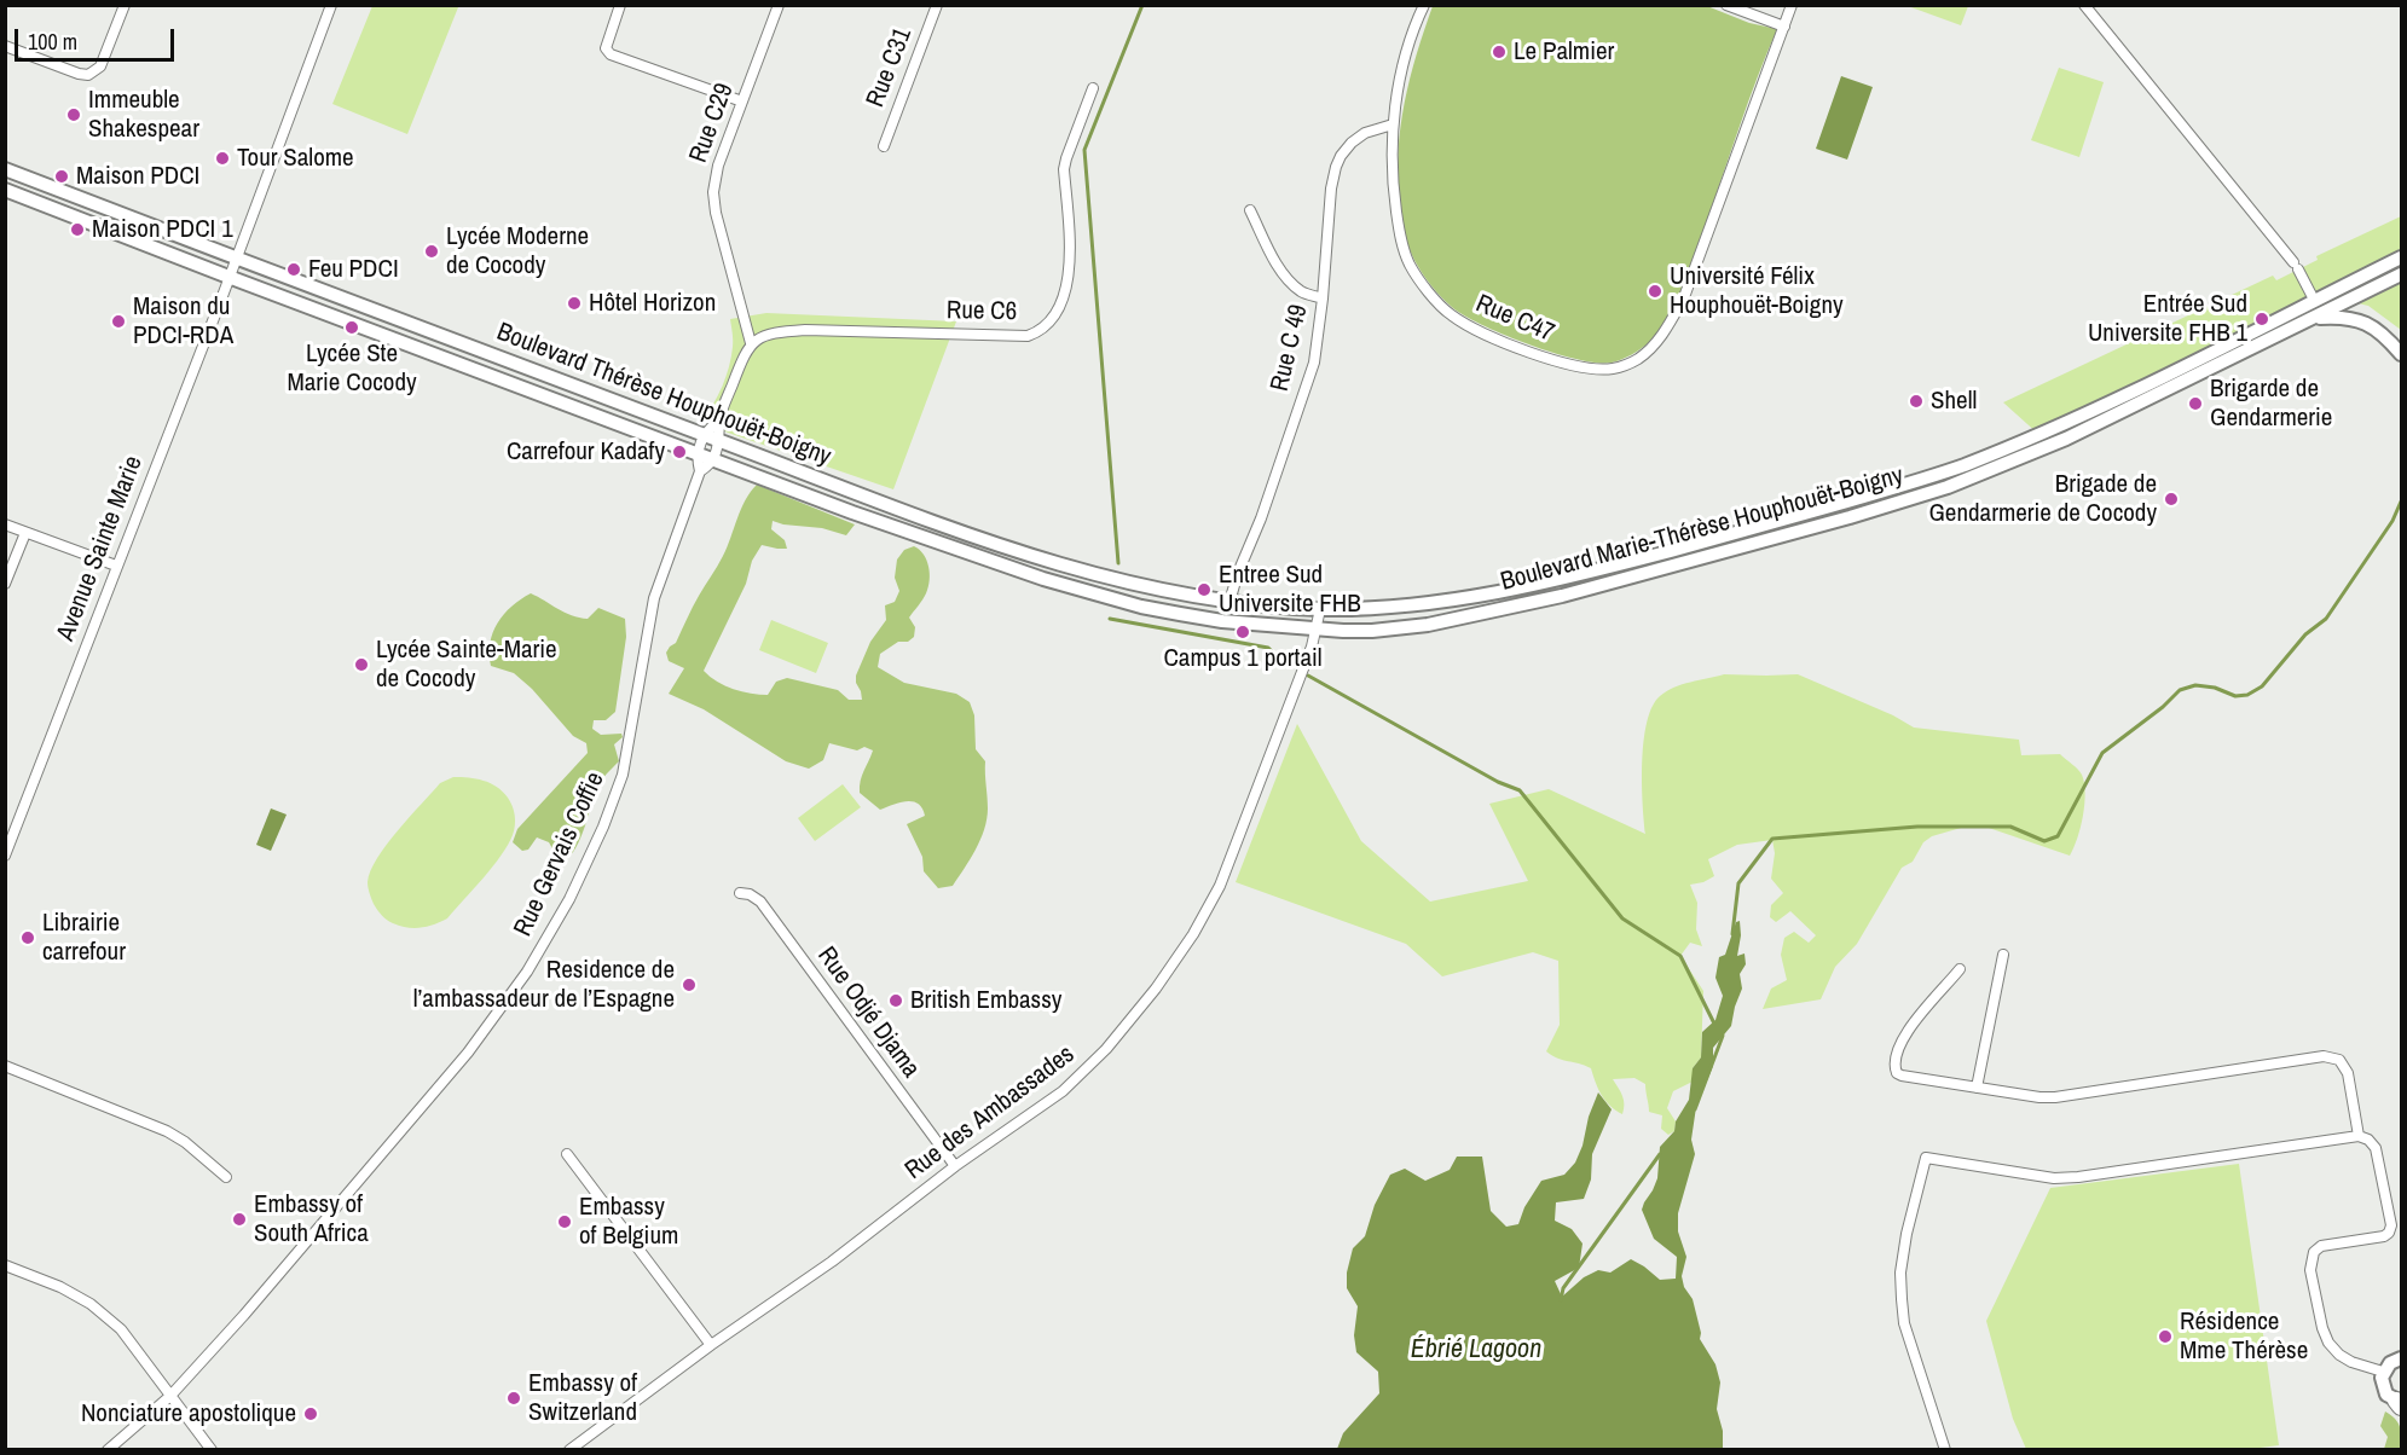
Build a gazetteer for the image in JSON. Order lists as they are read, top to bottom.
{
  "streets": {
    "main road": ["Boulevard Thérèse Houphouët-Boigny", "Boulevard Marie-Thérèse Houphouët-Boigny"],
    "street": [
      "Rue C31",
      "Rue C29",
      "Rue C6",
      "Rue C47",
      "Rue C 49",
      "Avenue Sainte Marie",
      "Rue Gervais Coffie",
      "Rue Odjé Djama",
      "Rue des Ambassades"
    ]
  },
  "crossings": [
    ["Rue C29", "Rue C6"],
    ["Rue C47", "Rue C 49"],
    ["Rue C 49", "Boulevard Thérèse Houphouët-Boigny"],
    ["Boulevard Thérèse Houphouët-Boigny", "Boulevard Marie-Thérèse Houphouët-Boigny"],
    ["Boulevard Thérèse Houphouët-Boigny", "Avenue Sainte Marie"],
    ["Boulevard Thérèse Houphouët-Boigny", "Rue des Ambassades"],
    ["Boulevard Marie-Thérèse Houphouët-Boigny", "Rue des Ambassades"],
    ["Rue Odjé Djama", "Rue des Ambassades"]
  ],
  "water": ["Ébrié Lagoon"],
  "places": [
    "Le Palmier",
    "Immeuble Shakespear",
    "Tour Salome",
    "Maison PDCI",
    "Maison PDCI 1",
    "Lycée Moderne de Cocody",
    "Feu PDCI",
    "Université Félix Houphouët-Boigny",
    "Hôtel Horizon",
    "Entrée Sud Universite FHB 1",
    "Maison du PDCI-RDA",
    "Lycée Ste Marie Cocody",
    "Shell",
    "Brigarde de Gendarmerie",
    "Carrefour Kadafy",
    "Brigade de Gendarmerie de Cocody",
    "Entree Sud Universite FHB",
    "Campus 1 portail",
    "Lycée Sainte-Marie de Cocody",
    "Librairie carrefour",
    "Residence de l’ambassadeur de l’Espagne",
    "British Embassy",
    "Embassy of South Africa",
    "Embassy of Belgium",
    "Résidence Mme Thérèse",
    "Embassy of Switzerland",
    "Nonciature apostolique"
  ],
  "scale_bar": "100 m"
}
